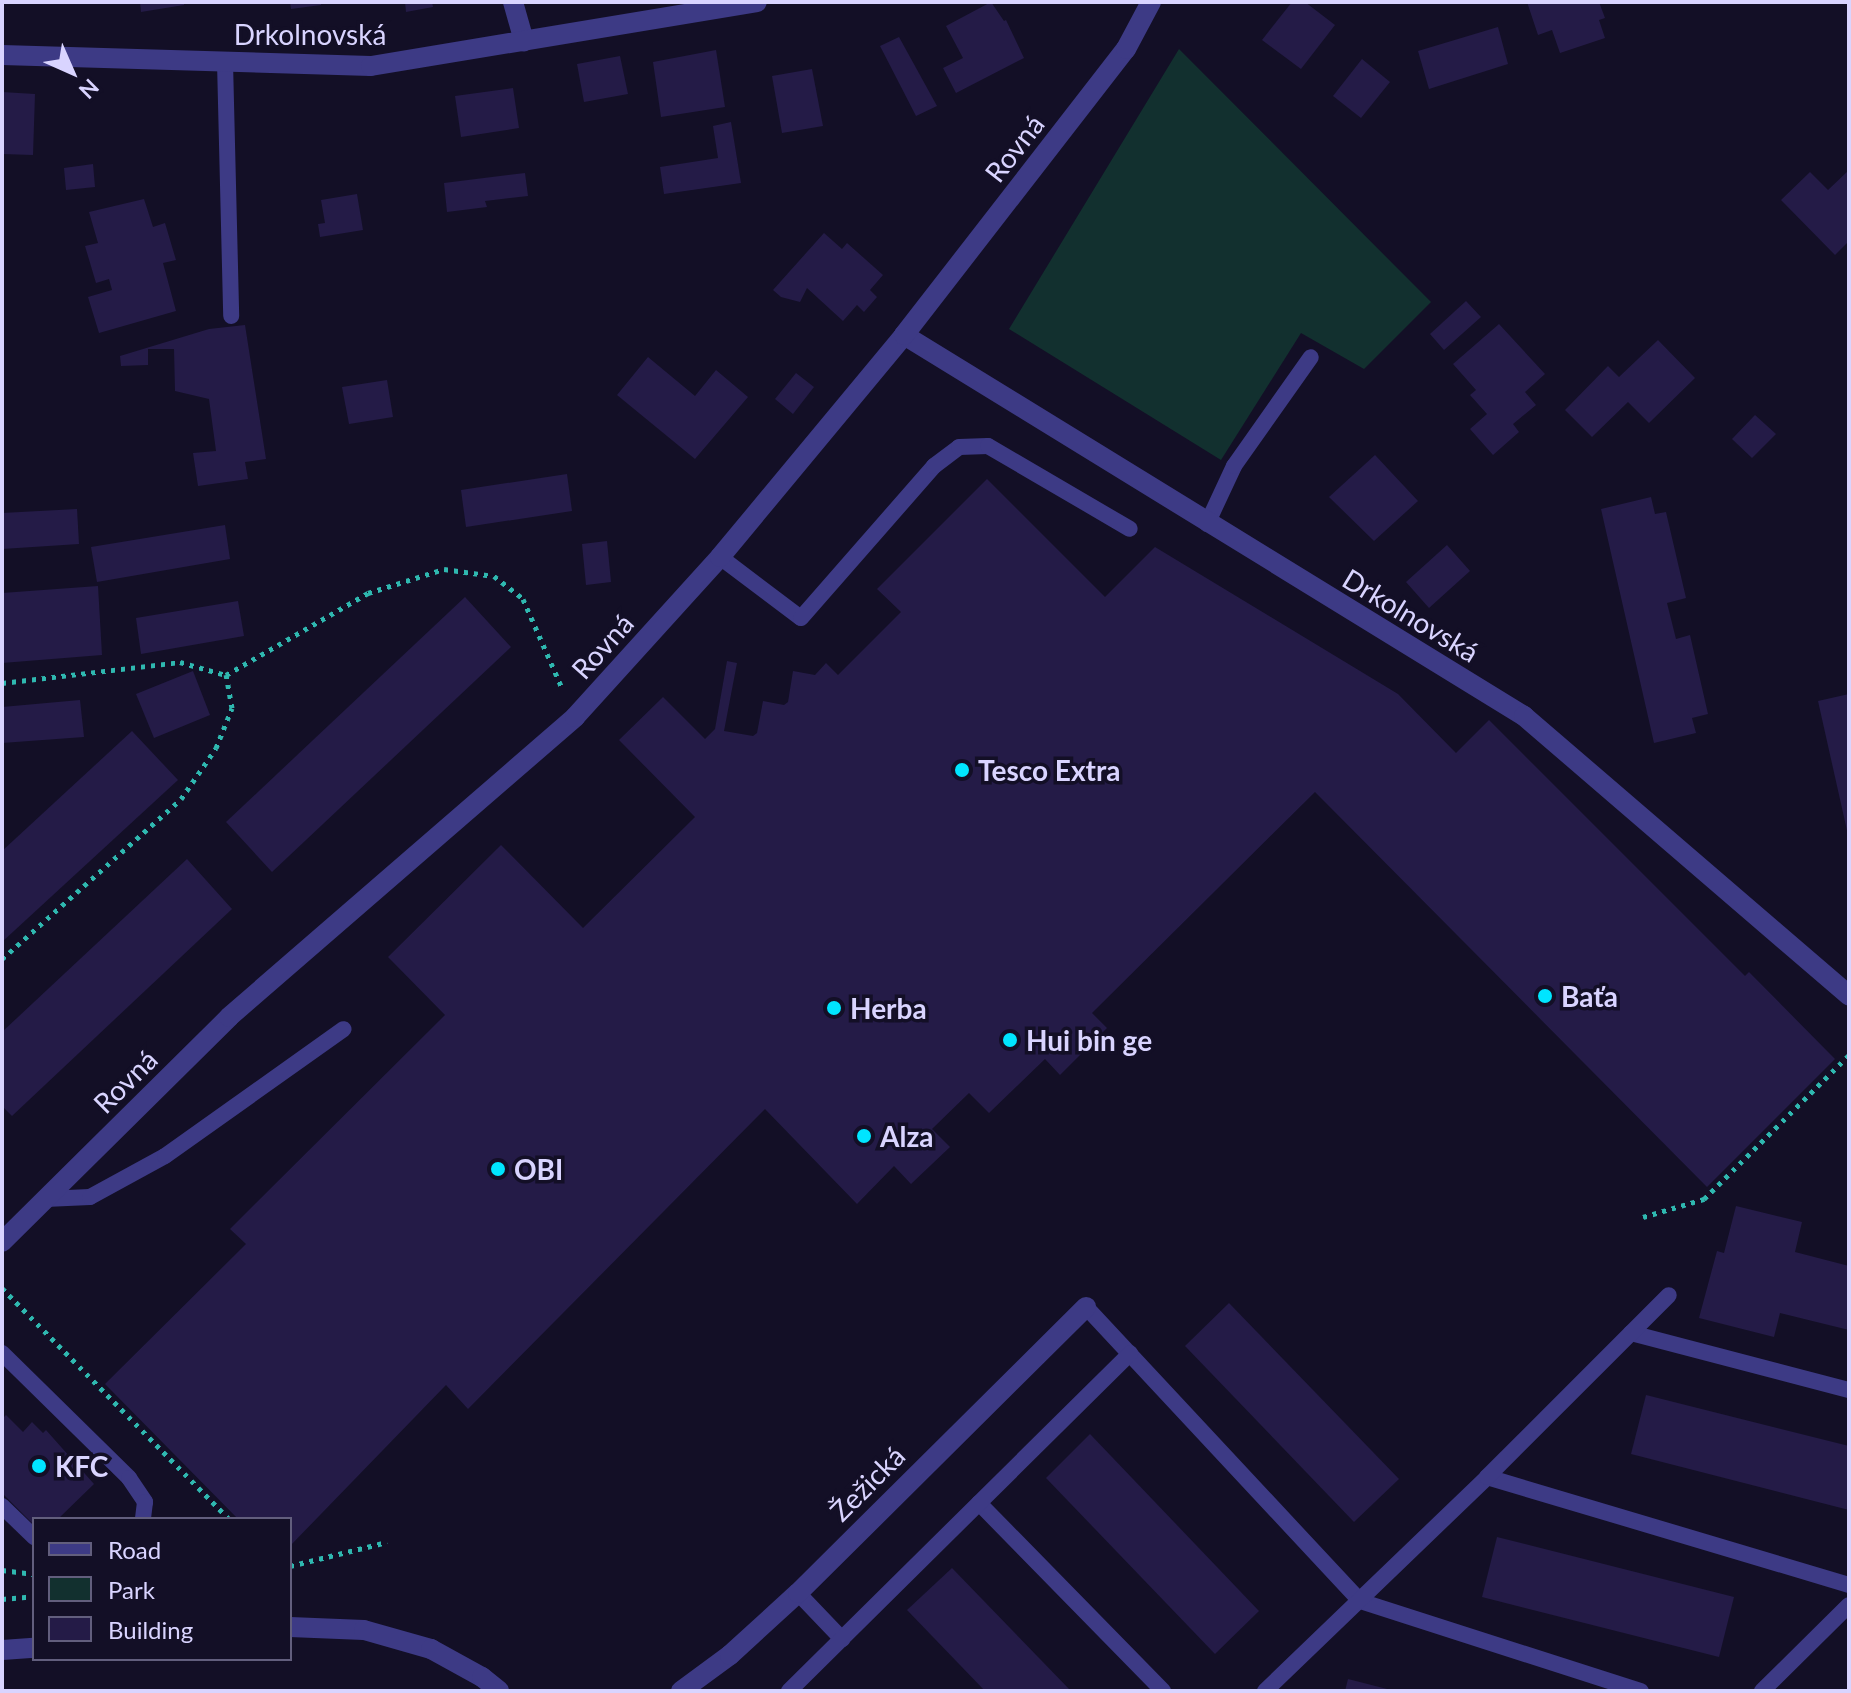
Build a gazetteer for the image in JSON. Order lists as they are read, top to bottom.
{
  "streets": {
    "street": ["Drkolnovská", "Rovná", "Žežická"]
  },
  "crossings": [
    ["Drkolnovská", "Rovná"]
  ],
  "places": [
    "Tesco Extra",
    "Baťa",
    "Herba",
    "Hui bin ge",
    "Alza",
    "OBI",
    "KFC"
  ],
  "legend": ["Road", "Park", "Building"],
  "north": "bottom right"
}
